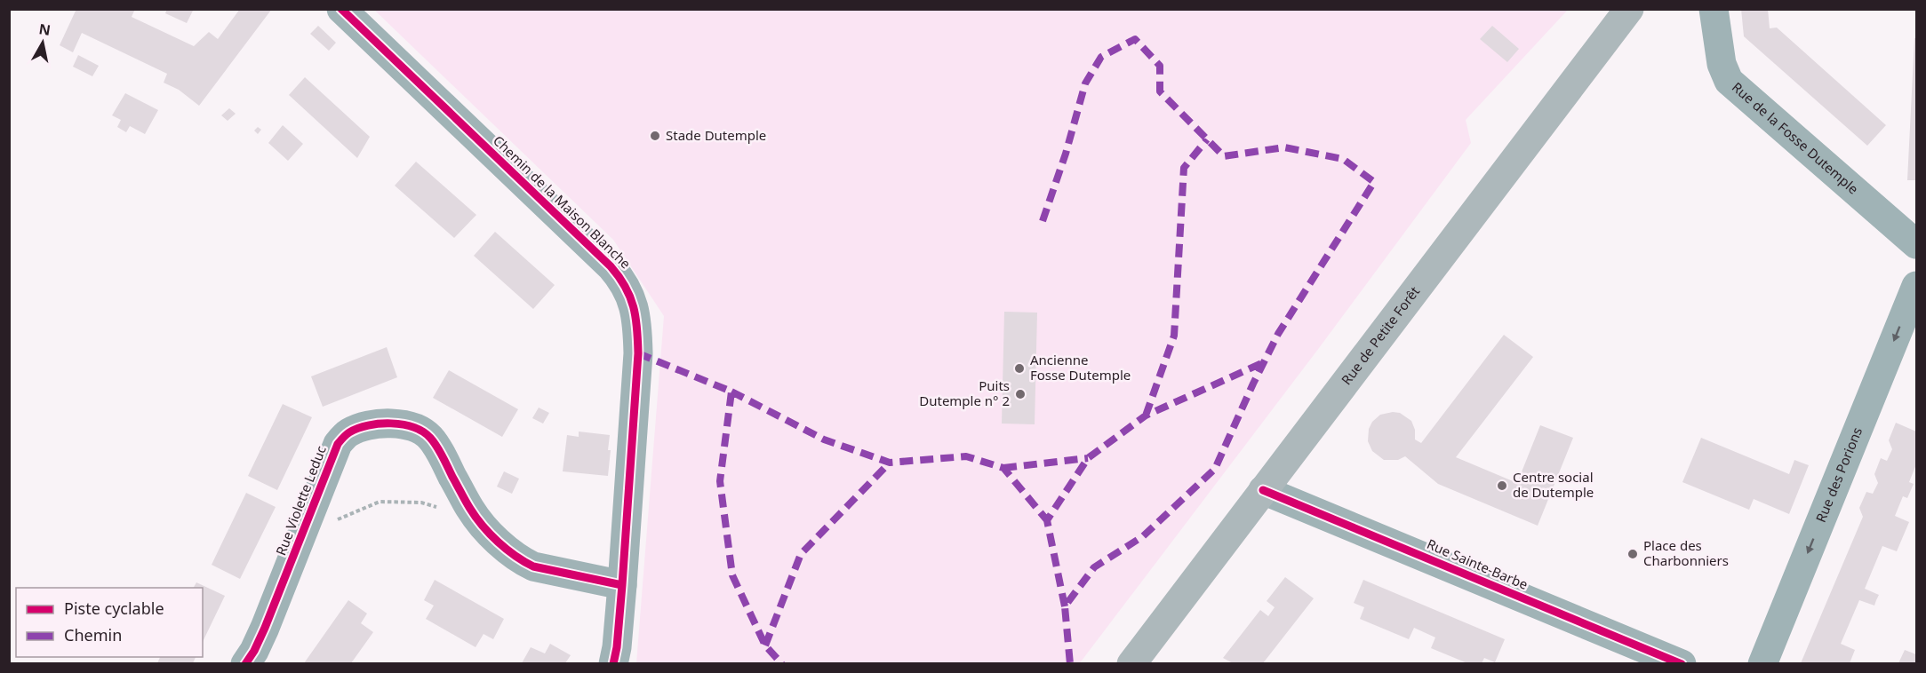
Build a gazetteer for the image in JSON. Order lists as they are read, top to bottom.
{
  "streets": {
    "main road": ["Rue de Petite Forêt"],
    "street": [
      "Rue de la Fosse Dutemple",
      "Chemin de la Maison Blanche",
      "Rue des Porions",
      "Rue Violette Leduc",
      "Rue Sainte-Barbe"
    ]
  },
  "crossings": [
    ["Chemin de la Maison Blanche", "Rue Violette Leduc"],
    ["Rue de Petite Forêt", "Rue Sainte-Barbe"]
  ],
  "one_way": ["Rue des Porions"],
  "places": [
    "Stade Dutemple",
    "Ancienne Fosse Dutemple",
    "Puits Dutemple n° 2",
    "Centre social de Dutemple",
    "Place des Charbonniers"
  ],
  "legend": ["Piste cyclable", "Chemin"],
  "north": "top"
}
